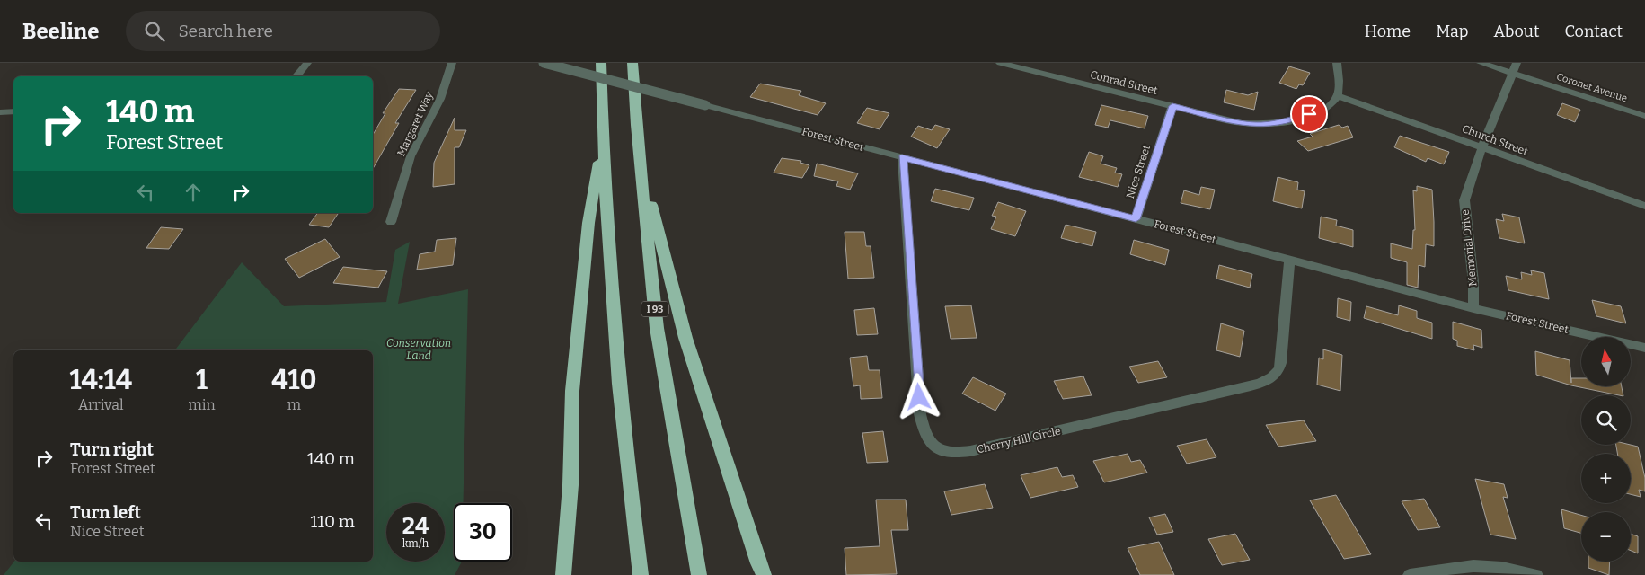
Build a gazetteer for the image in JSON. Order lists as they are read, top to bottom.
{
  "streets": {
    "highway": ["I 93"],
    "street": [
      "Conrad Street",
      "Coronet Avenue",
      "Margaret Way",
      "Forest Street",
      "Church Street",
      "Nice Street",
      "Memorial Drive",
      "Cherry Hill Circle"
    ]
  },
  "crossings": [
    ["Conrad Street", "Church Street"],
    ["Conrad Street", "Nice Street"],
    ["Coronet Avenue", "Memorial Drive"],
    ["Forest Street", "Nice Street"],
    ["Forest Street", "Memorial Drive"],
    ["Forest Street", "Cherry Hill Circle"],
    ["Church Street", "Memorial Drive"]
  ],
  "parks": ["Conservation Land"],
  "north": "top",
  "page": {
    "header": "Beeline",
    "search": "Search here",
    "nav": [
      "Home",
      "Map",
      "About",
      "Contact"
    ],
    "turn": ["140 m", "Forest Street"],
    "map_buttons": ["+", "−"],
    "eta": [
      "14:14",
      "Arrival",
      "1",
      "min",
      "410",
      "m"
    ],
    "list": [
      {
        "name": "Turn right",
        "note": "Forest Street",
        "value": "140 m"
      },
      {
        "name": "Turn left",
        "note": "Nice Street",
        "value": "110 m"
      }
    ],
    "speed": "24 km/h",
    "limit": "30"
  }
}
